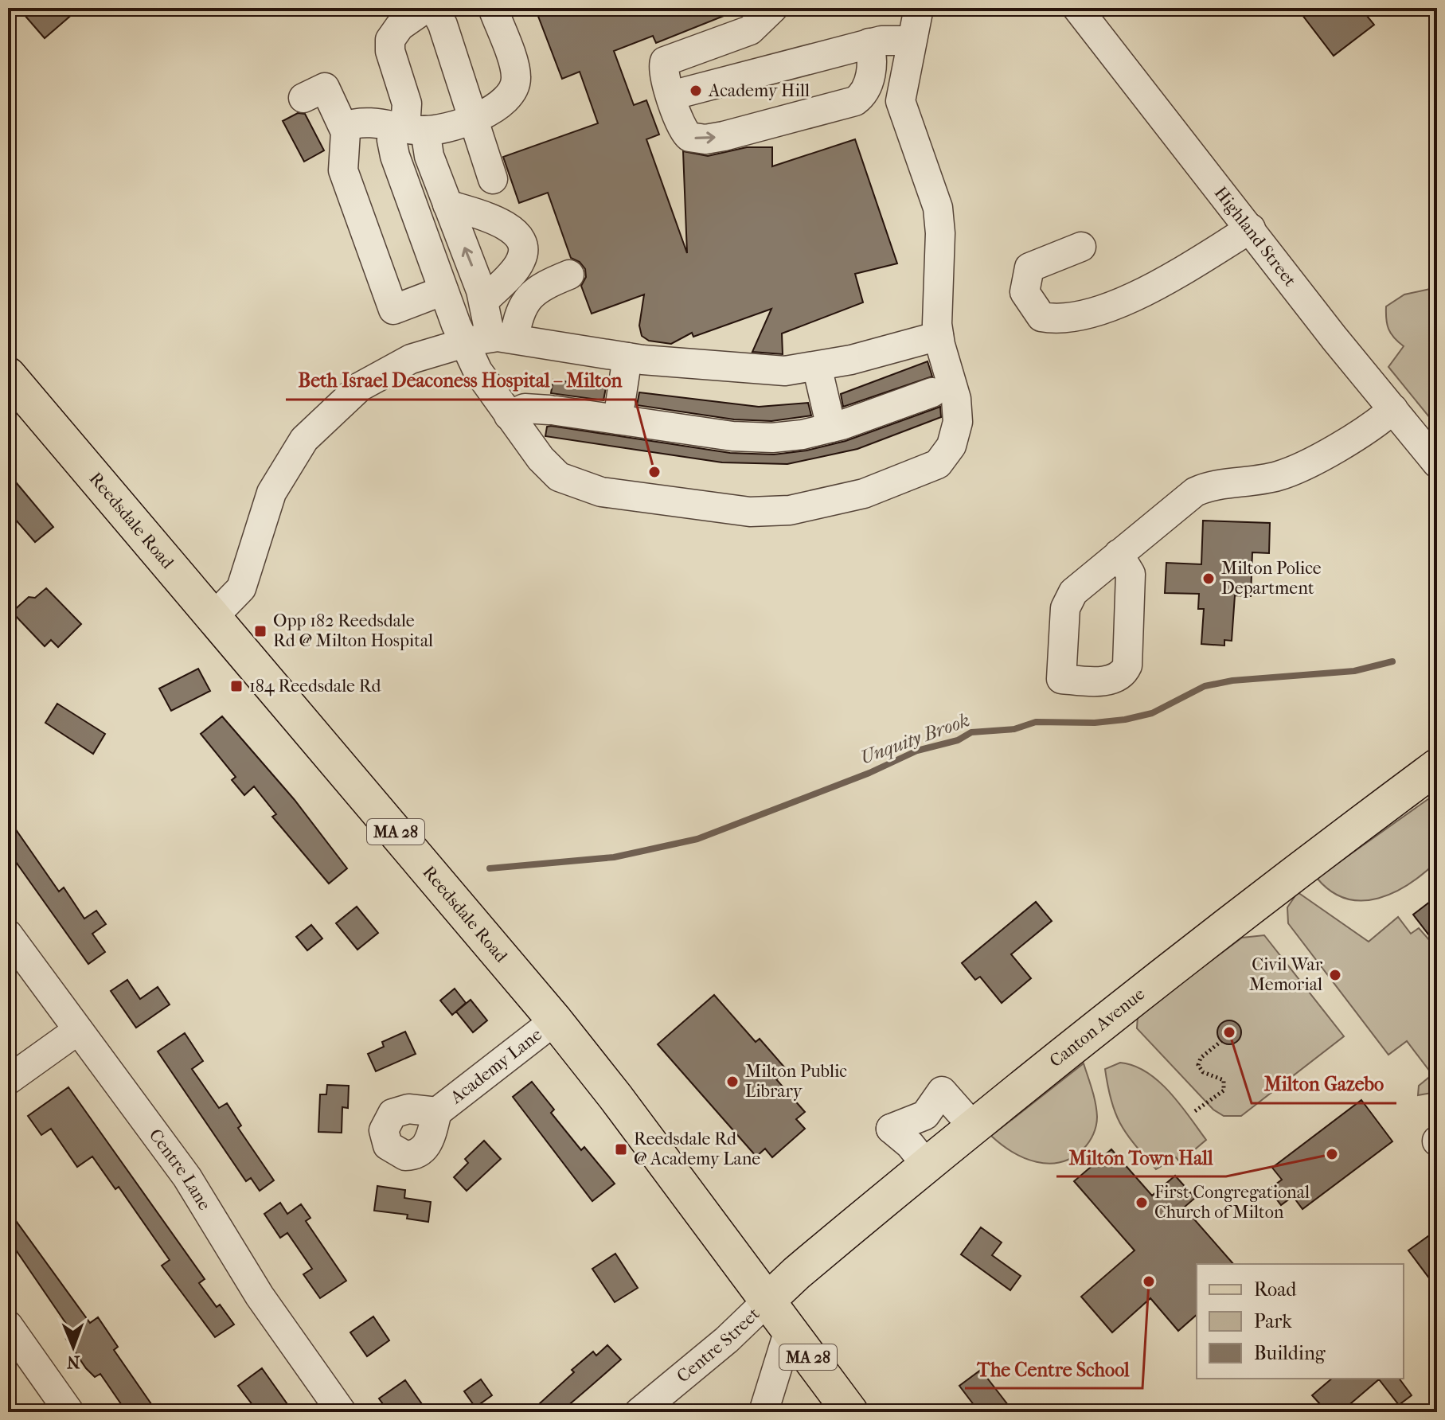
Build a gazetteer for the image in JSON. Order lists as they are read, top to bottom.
{
  "streets": {
    "main road": ["Reedsdale Road", "MA 28", "Canton Avenue"],
    "street": [
      "Highland Street",
      "Academy Lane",
      "Centre Lane",
      "Centre Street"
    ]
  },
  "crossings": [
    ["Reedsdale Road", "Canton Avenue"],
    ["Reedsdale Road", "Academy Lane"],
    ["Reedsdale Road", "Centre Street"],
    ["Canton Avenue", "Centre Street"]
  ],
  "water": ["Unquity Brook"],
  "places": {
    "other": [
      "Academy Hill",
      "Beth Israel Deaconess Hospital – Milton",
      "Milton Police Department",
      "Civil War Memorial",
      "Milton Gazebo",
      "Milton Public Library",
      "Milton Town Hall",
      "First Congregational Church of Milton",
      "The Centre School"
    ],
    "transit": ["Opp 182 Reedsdale Rd @ Milton Hospital", "184 Reedsdale Rd", "Reedsdale Rd @ Academy Lane"]
  },
  "legend": ["Road", "Park", "Building"],
  "north": "bottom"
}
